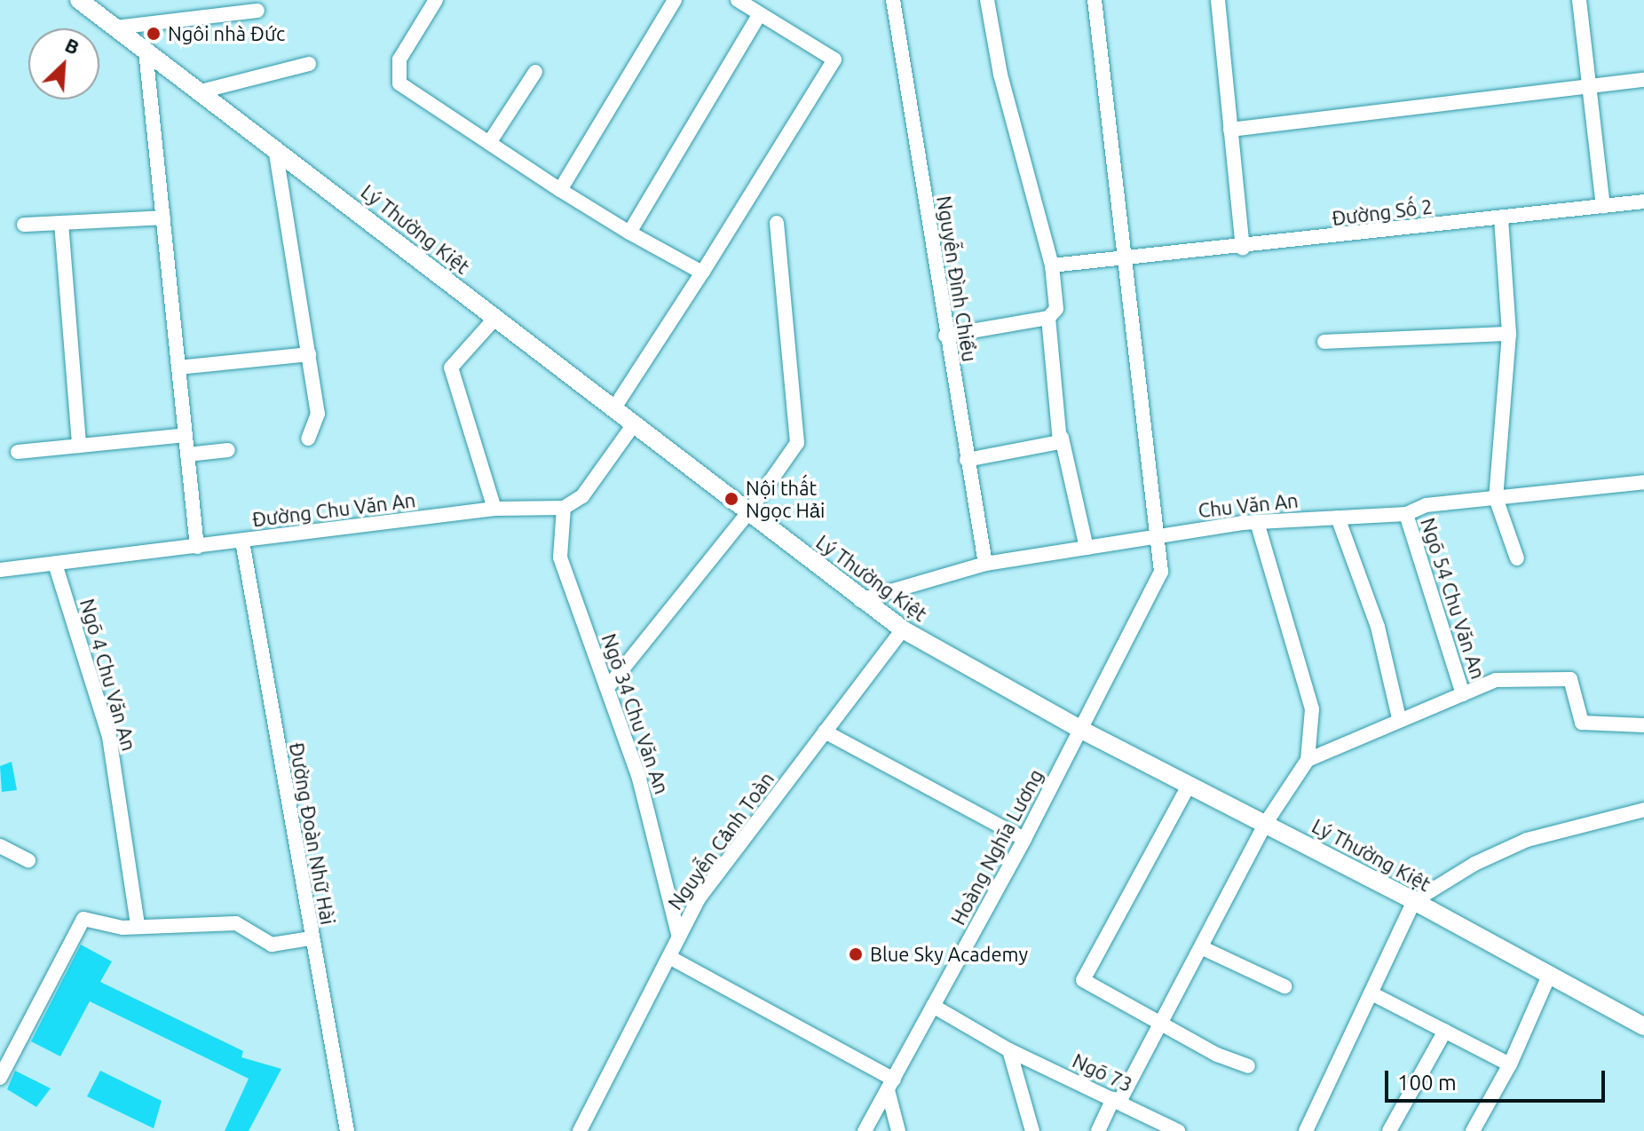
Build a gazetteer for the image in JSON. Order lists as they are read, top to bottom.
{
  "streets": {
    "street": [
      "Đường Số 2",
      "Lý Thường Kiệt",
      "Nguyễn Đình Chiểu",
      "Chu Văn An",
      "Đường Chu Văn An",
      "Ngõ 54 Chu Văn An",
      "Ngõ 4 Chu Văn An",
      "Ngõ 34 Chu Văn An",
      "Đường Đoàn Nhữ Hài",
      "Nguyễn Cảnh Toàn",
      "Hoàng Nghĩa Lương",
      "Ngõ 73"
    ]
  },
  "crossings": [
    ["Đường Số 2", "Hoàng Nghĩa Lương"],
    ["Lý Thường Kiệt", "Chu Văn An"],
    ["Lý Thường Kiệt", "Nguyễn Cảnh Toàn"],
    ["Lý Thường Kiệt", "Hoàng Nghĩa Lương"],
    ["Nguyễn Đình Chiểu", "Chu Văn An"],
    ["Chu Văn An", "Ngõ 54 Chu Văn An"],
    ["Chu Văn An", "Hoàng Nghĩa Lương"],
    ["Đường Chu Văn An", "Ngõ 4 Chu Văn An"],
    ["Đường Chu Văn An", "Ngõ 34 Chu Văn An"],
    ["Đường Chu Văn An", "Đường Đoàn Nhữ Hài"],
    ["Ngõ 34 Chu Văn An", "Nguyễn Cảnh Toàn"],
    ["Hoàng Nghĩa Lương", "Ngõ 73"]
  ],
  "places": ["Ngôi nhà Đức", "Nội thất Ngọc Hải", "Blue Sky Academy"],
  "scale_bar": "100 m",
  "north": "top right"
}
